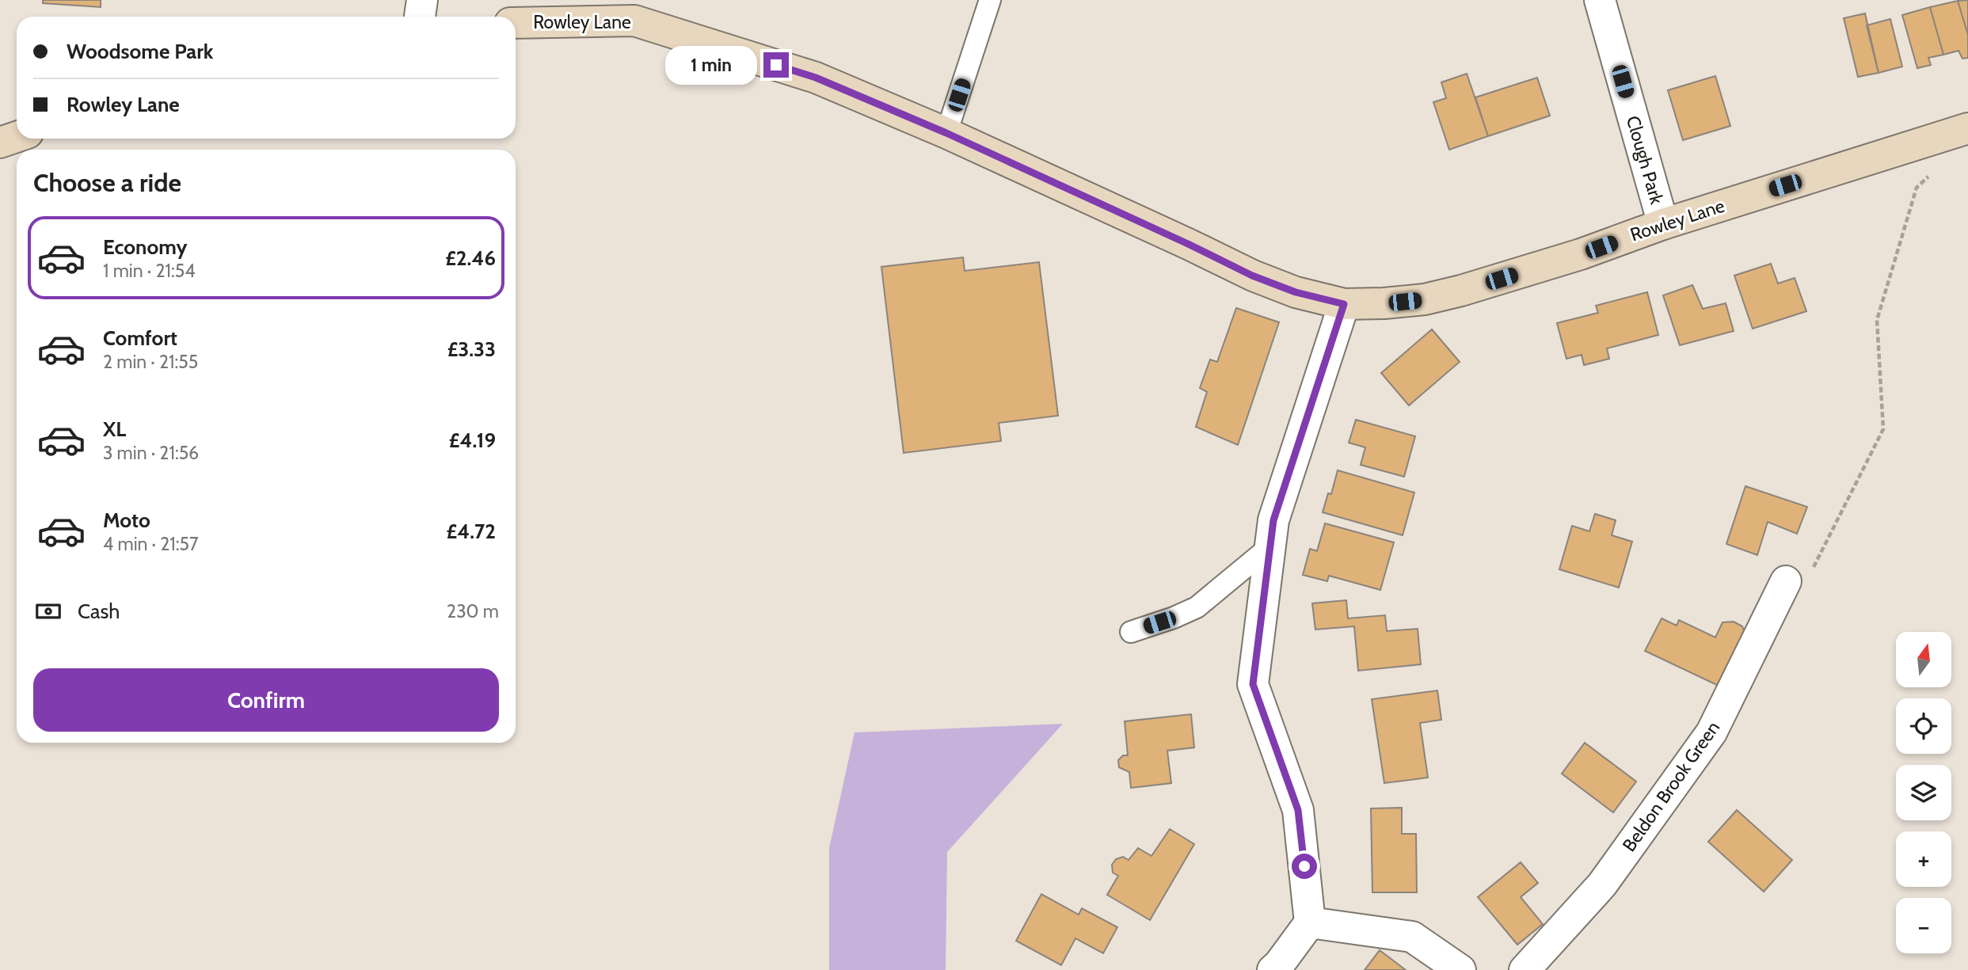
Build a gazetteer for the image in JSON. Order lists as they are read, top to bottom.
{
  "streets": {
    "main road": ["Rowley Lane"],
    "street": ["Clough Park", "Beldon Brook Green"]
  },
  "crossings": [
    ["Rowley Lane", "Clough Park"]
  ],
  "north": "top",
  "page": {
    "banner": ["Woodsome Park", "Rowley Lane"],
    "bubble": "1 min",
    "heading": "Choose a ride",
    "list": [
      {
        "name": "Economy",
        "note": "1 min · 21:54",
        "value": "£2.46"
      },
      {
        "name": "Comfort",
        "note": "2 min · 21:55",
        "value": "£3.33"
      },
      {
        "name": "XL",
        "note": "3 min · 21:56",
        "value": "£4.19"
      },
      {
        "name": "Moto",
        "note": "4 min · 21:57",
        "value": "£4.72"
      }
    ],
    "pay": ["Cash", "230 m"],
    "map_buttons": ["+", "−"],
    "buttons": "Confirm"
  }
}
